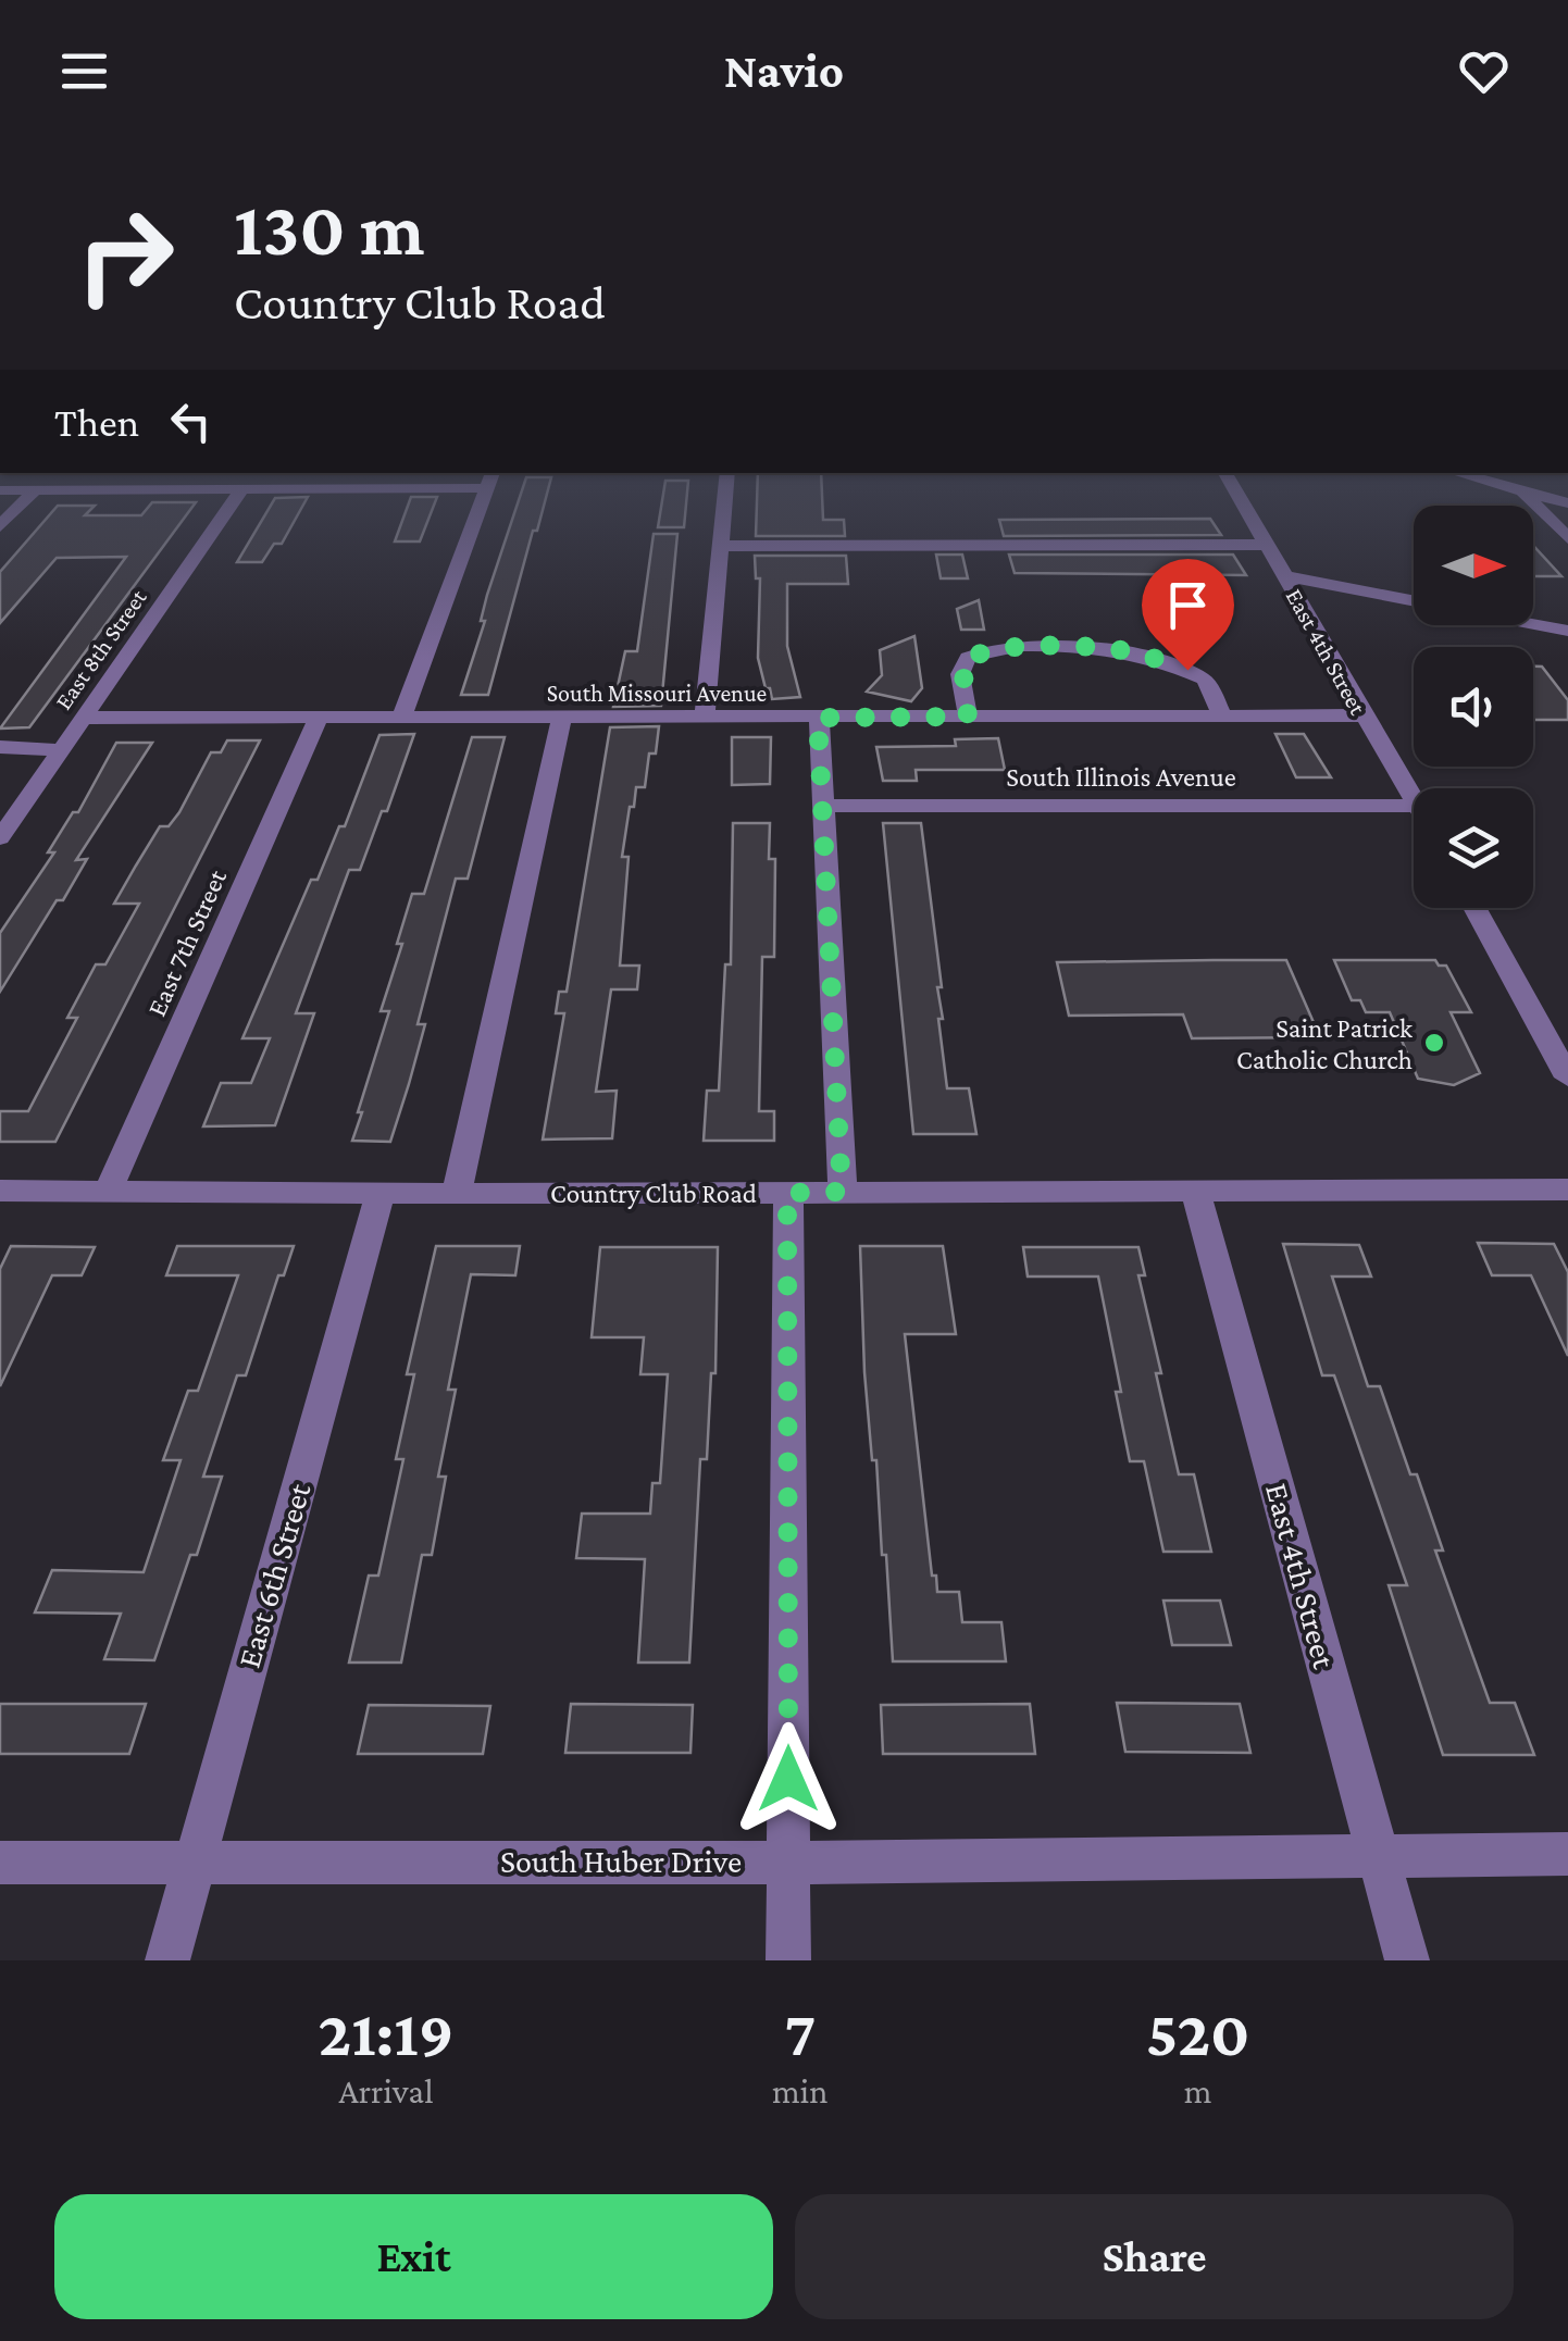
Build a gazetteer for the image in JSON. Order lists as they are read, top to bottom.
{
  "streets": {
    "street": [
      "East 8th Street",
      "East 4th Street",
      "South Missouri Avenue",
      "South Illinois Avenue",
      "East 7th Street",
      "Country Club Road",
      "East 6th Street",
      "South Huber Drive"
    ]
  },
  "crossings": [
    ["East 8th Street", "South Missouri Avenue"],
    ["East 4th Street", "South Missouri Avenue"],
    ["East 4th Street", "Country Club Road"],
    ["East 4th Street", "South Huber Drive"],
    ["South Missouri Avenue", "East 7th Street"],
    ["East 7th Street", "Country Club Road"],
    ["Country Club Road", "East 6th Street"],
    ["East 6th Street", "South Huber Drive"]
  ],
  "places": ["Saint Patrick Catholic Church"],
  "north": "right",
  "page": {
    "header": "Navio",
    "turn": ["130 m", "Country Club Road"],
    "then": "Then",
    "eta": [
      "21:19",
      "Arrival",
      "7",
      "min",
      "520",
      "m"
    ],
    "buttons": ["Exit", "Share"]
  }
}
